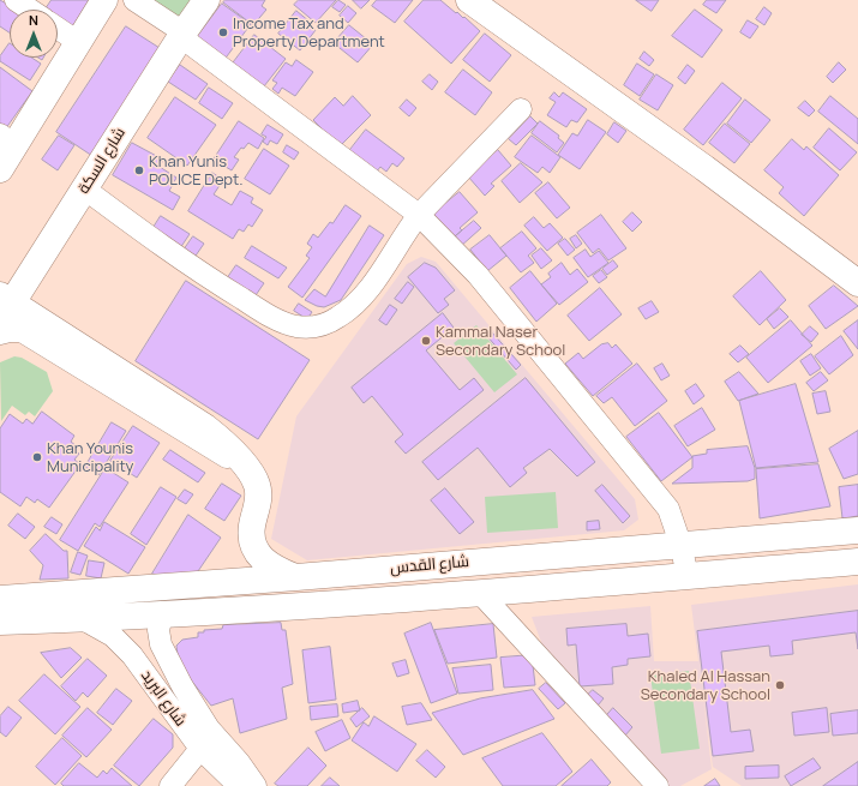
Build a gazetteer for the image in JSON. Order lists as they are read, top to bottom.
{
  "streets": {
    "main road": ["شارع السكة", "شارع القدس"],
    "street": ["شارع البريد"]
  },
  "crossings": [
    ["شارع القدس", "شارع البريد"]
  ],
  "places": [
    "Income Tax and Property Department",
    "Khan Yunis POLICE Dept.",
    "Kammal Naser Secondary School",
    "Khan Younis Municipality",
    "Khaled Al Hassan Secondary School"
  ],
  "north": "top"
}
